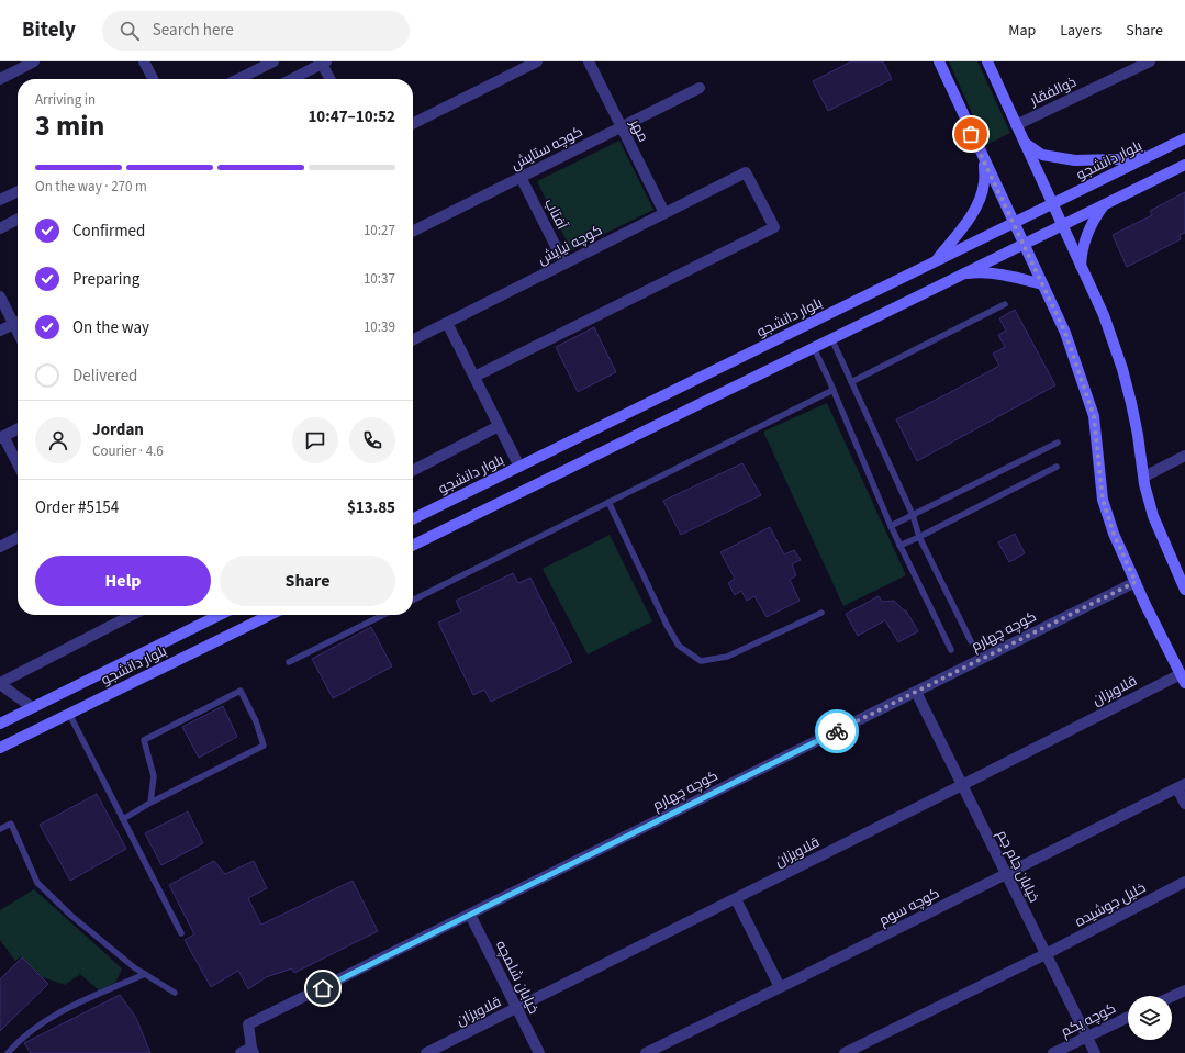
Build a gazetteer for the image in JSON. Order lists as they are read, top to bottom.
{
  "streets": {
    "main road": ["بلوار دانشجو"],
    "street": [
      "ذوالفقار",
      "مهر",
      "کوچه ستایش",
      "آفتاب",
      "كوچه نيايش",
      "کوچه چهارم",
      "قلاویزان",
      "خیابان جام جم",
      "خلیل جوشیده",
      "کوچه سوم",
      "خیابان شلمچه",
      "کوچه یکم"
    ]
  },
  "crossings": [
    ["مهر", "کوچه ستایش"],
    ["مهر", "كوچه نيايش"],
    ["کوچه ستایش", "آفتاب"],
    ["آفتاب", "كوچه نيايش"],
    ["کوچه چهارم", "خیابان جام جم"],
    ["کوچه چهارم", "خیابان شلمچه"],
    ["قلاویزان", "خیابان جام جم"],
    ["قلاویزان", "خیابان شلمچه"],
    ["خیابان جام جم", "خلیل جوشیده"],
    ["خیابان جام جم", "کوچه سوم"],
    ["خیابان جام جم", "کوچه یکم"]
  ],
  "page": {
    "header": "Bitely",
    "search": "Search here",
    "nav": ["Map", "Layers", "Share"],
    "heading": ["3 min", "Arriving in", "10:47–10:52"],
    "panel": [
      "Jordan",
      "Courier · 4.6",
      "Order #5154",
      "$13.85"
    ],
    "bar": "On the way · 270 m",
    "list": [
      ["Confirmed", "10:27"],
      ["Preparing", "10:37"],
      ["On the way", "10:39"],
      "Delivered"
    ],
    "buttons": ["Help", "Share"]
  }
}
